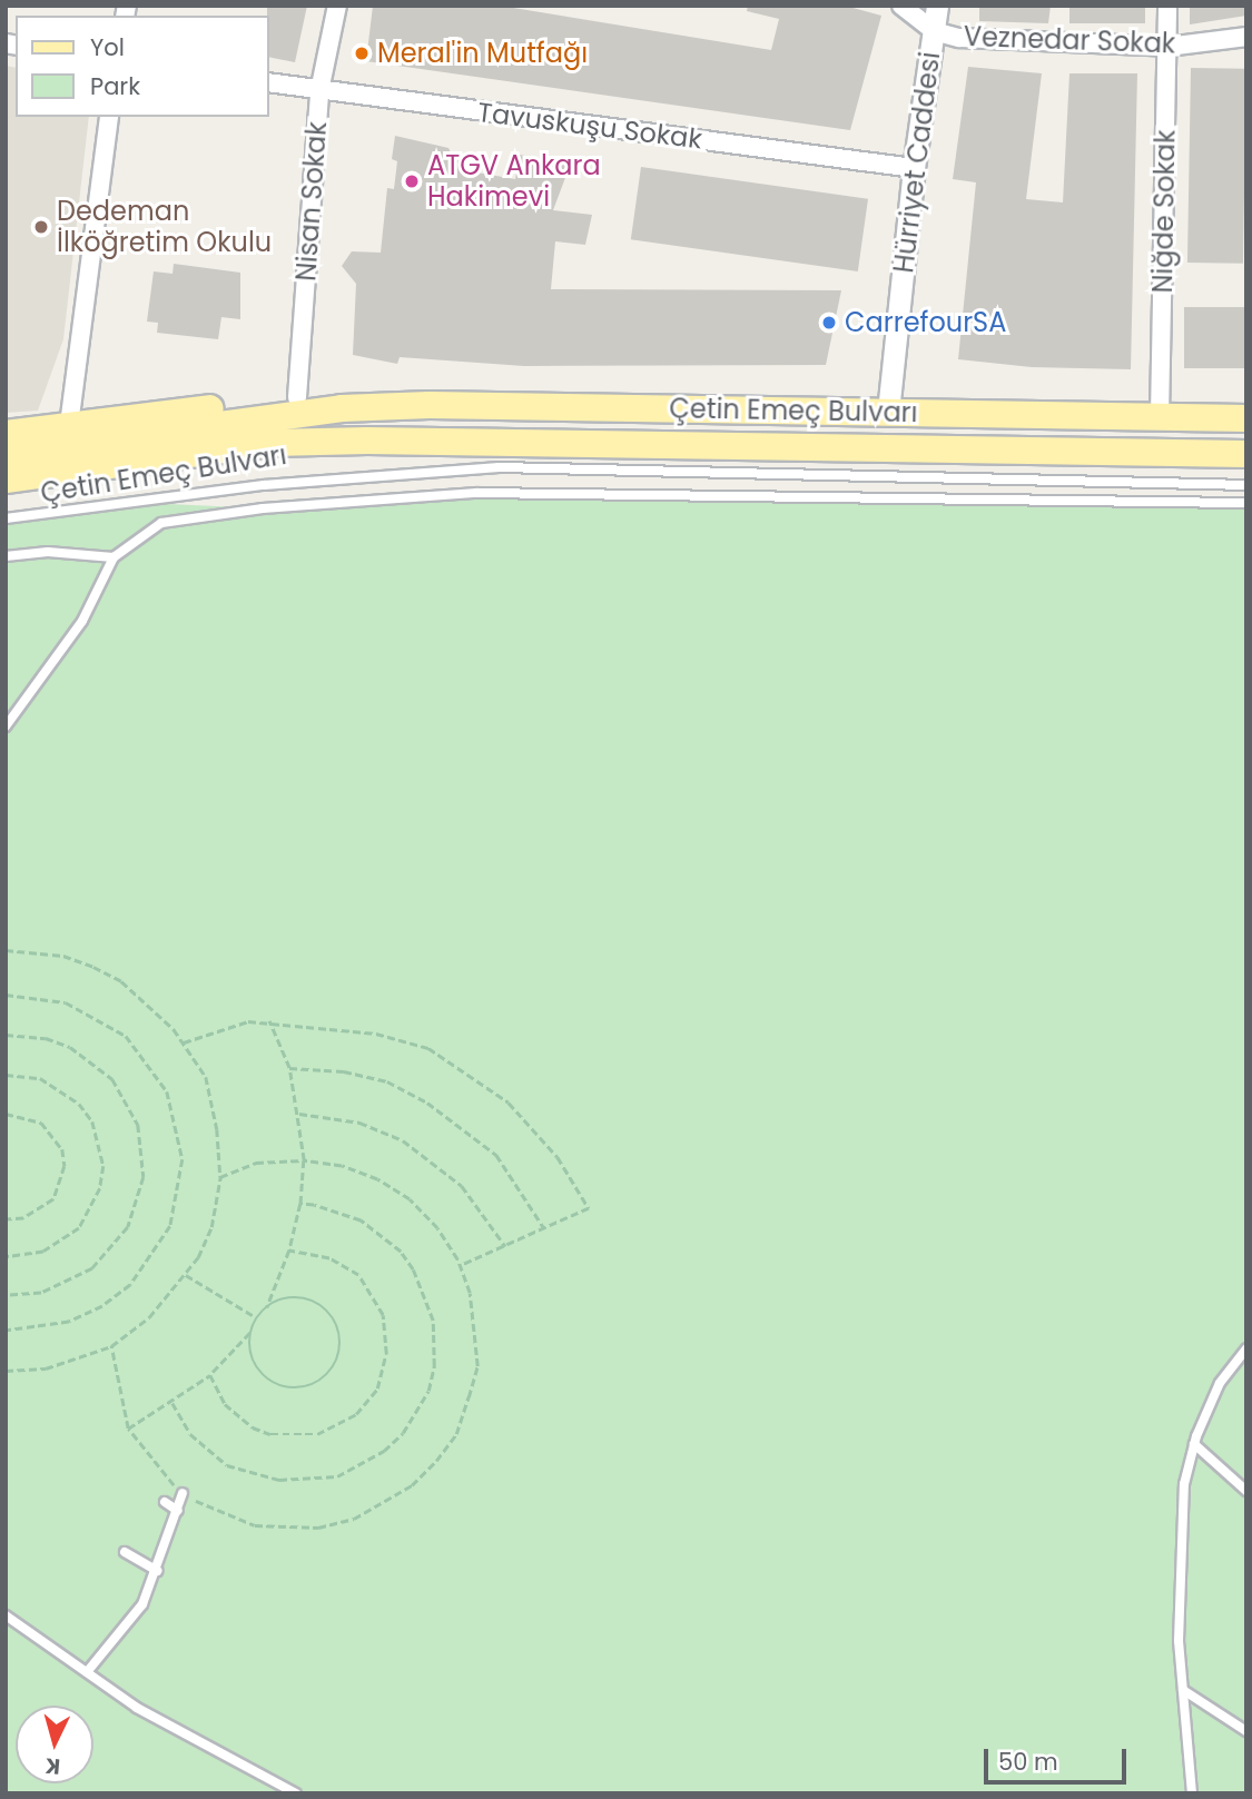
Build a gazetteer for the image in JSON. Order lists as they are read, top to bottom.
{
  "streets": {
    "main road": ["Çetin Emeç Bulvarı"],
    "street": [
      "Veznedar Sokak",
      "Tavuskuşu Sokak",
      "Hürriyet Caddesi",
      "Nisan Sokak",
      "Niğde Sokak"
    ]
  },
  "crossings": [
    ["Veznedar Sokak", "Hürriyet Caddesi"],
    ["Veznedar Sokak", "Niğde Sokak"],
    ["Tavuskuşu Sokak", "Hürriyet Caddesi"],
    ["Tavuskuşu Sokak", "Nisan Sokak"],
    ["Hürriyet Caddesi", "Çetin Emeç Bulvarı"],
    ["Nisan Sokak", "Çetin Emeç Bulvarı"],
    ["Niğde Sokak", "Çetin Emeç Bulvarı"]
  ],
  "places": [
    "Meral'in Mutfağı",
    "ATGV Ankara Hakimevi",
    "Dedeman İlköğretim Okulu",
    "CarrefourSA"
  ],
  "legend": ["Yol", "Park"],
  "scale_bar": "50 m",
  "north": "bottom"
}
